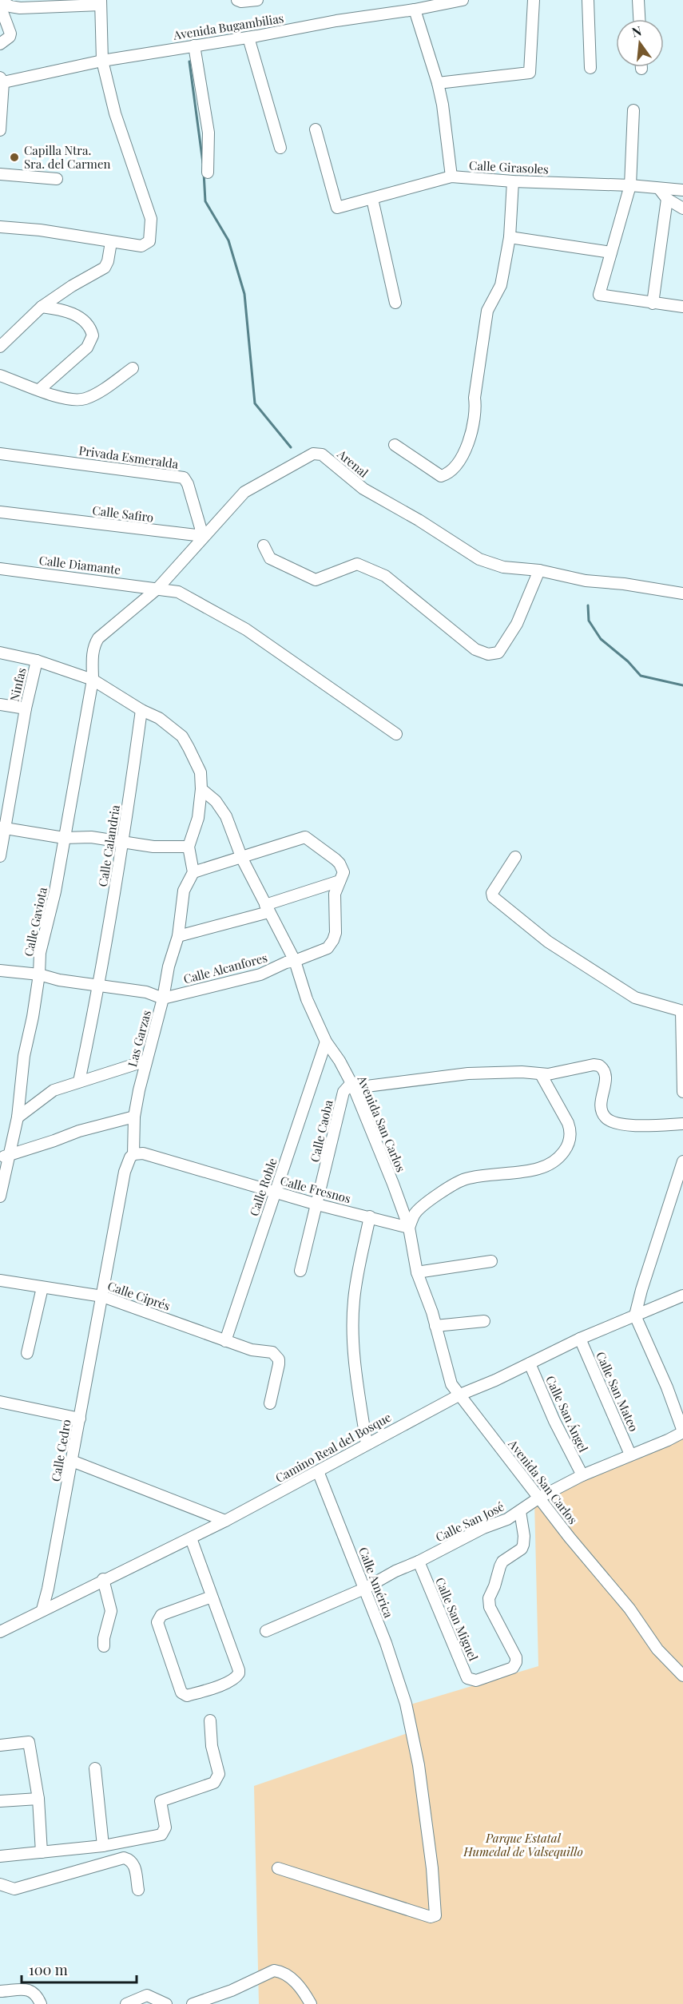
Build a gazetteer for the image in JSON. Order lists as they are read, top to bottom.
{
  "streets": {
    "street": [
      "Avenida Bugambilias",
      "Calle Girasoles",
      "Privada Esmeralda",
      "Arenal",
      "Calle Safiro",
      "Calle Diamante",
      "Ninfas",
      "Calle Calandria",
      "Calle Gaviota",
      "Calle Alcanfores",
      "Las Garzas",
      "Avenida San Carlos",
      "Calle Caoba",
      "Calle Roble",
      "Calle Fresnos",
      "Calle Ciprés",
      "Calle San Mateo",
      "Calle San Ángel",
      "Camino Real del Bosque",
      "Calle Cedro",
      "Calle San José",
      "Calle América",
      "Calle San Miguel"
    ]
  },
  "crossings": [
    ["Privada Esmeralda", "Arenal"],
    ["Privada Esmeralda", "Calle Safiro"],
    ["Arenal", "Calle Safiro"],
    ["Arenal", "Calle Diamante"],
    ["Arenal", "Calle Gaviota"],
    ["Calle Alcanfores", "Las Garzas"],
    ["Calle Alcanfores", "Avenida San Carlos"],
    ["Las Garzas", "Calle Fresnos"],
    ["Las Garzas", "Calle Ciprés"],
    ["Las Garzas", "Calle Cedro"],
    ["Avenida San Carlos", "Calle Caoba"],
    ["Avenida San Carlos", "Calle Roble"],
    ["Avenida San Carlos", "Calle Fresnos"],
    ["Avenida San Carlos", "Camino Real del Bosque"],
    ["Avenida San Carlos", "Calle San José"],
    ["Calle Caoba", "Calle Fresnos"],
    ["Calle Roble", "Calle Fresnos"],
    ["Calle Roble", "Calle Ciprés"],
    ["Calle Ciprés", "Calle Cedro"],
    ["Calle San Mateo", "Camino Real del Bosque"],
    ["Calle San Mateo", "Calle San José"],
    ["Calle San Ángel", "Camino Real del Bosque"],
    ["Calle San Ángel", "Calle San José"],
    ["Camino Real del Bosque", "Calle Cedro"],
    ["Camino Real del Bosque", "Calle América"],
    ["Calle San José", "Calle América"],
    ["Calle San José", "Calle San Miguel"]
  ],
  "parks": ["Parque Estatal Humedal de Valsequillo"],
  "places": ["Capilla Ntra. Sra. del Carmen"],
  "scale_bar": "100 m",
  "north": "top"
}
